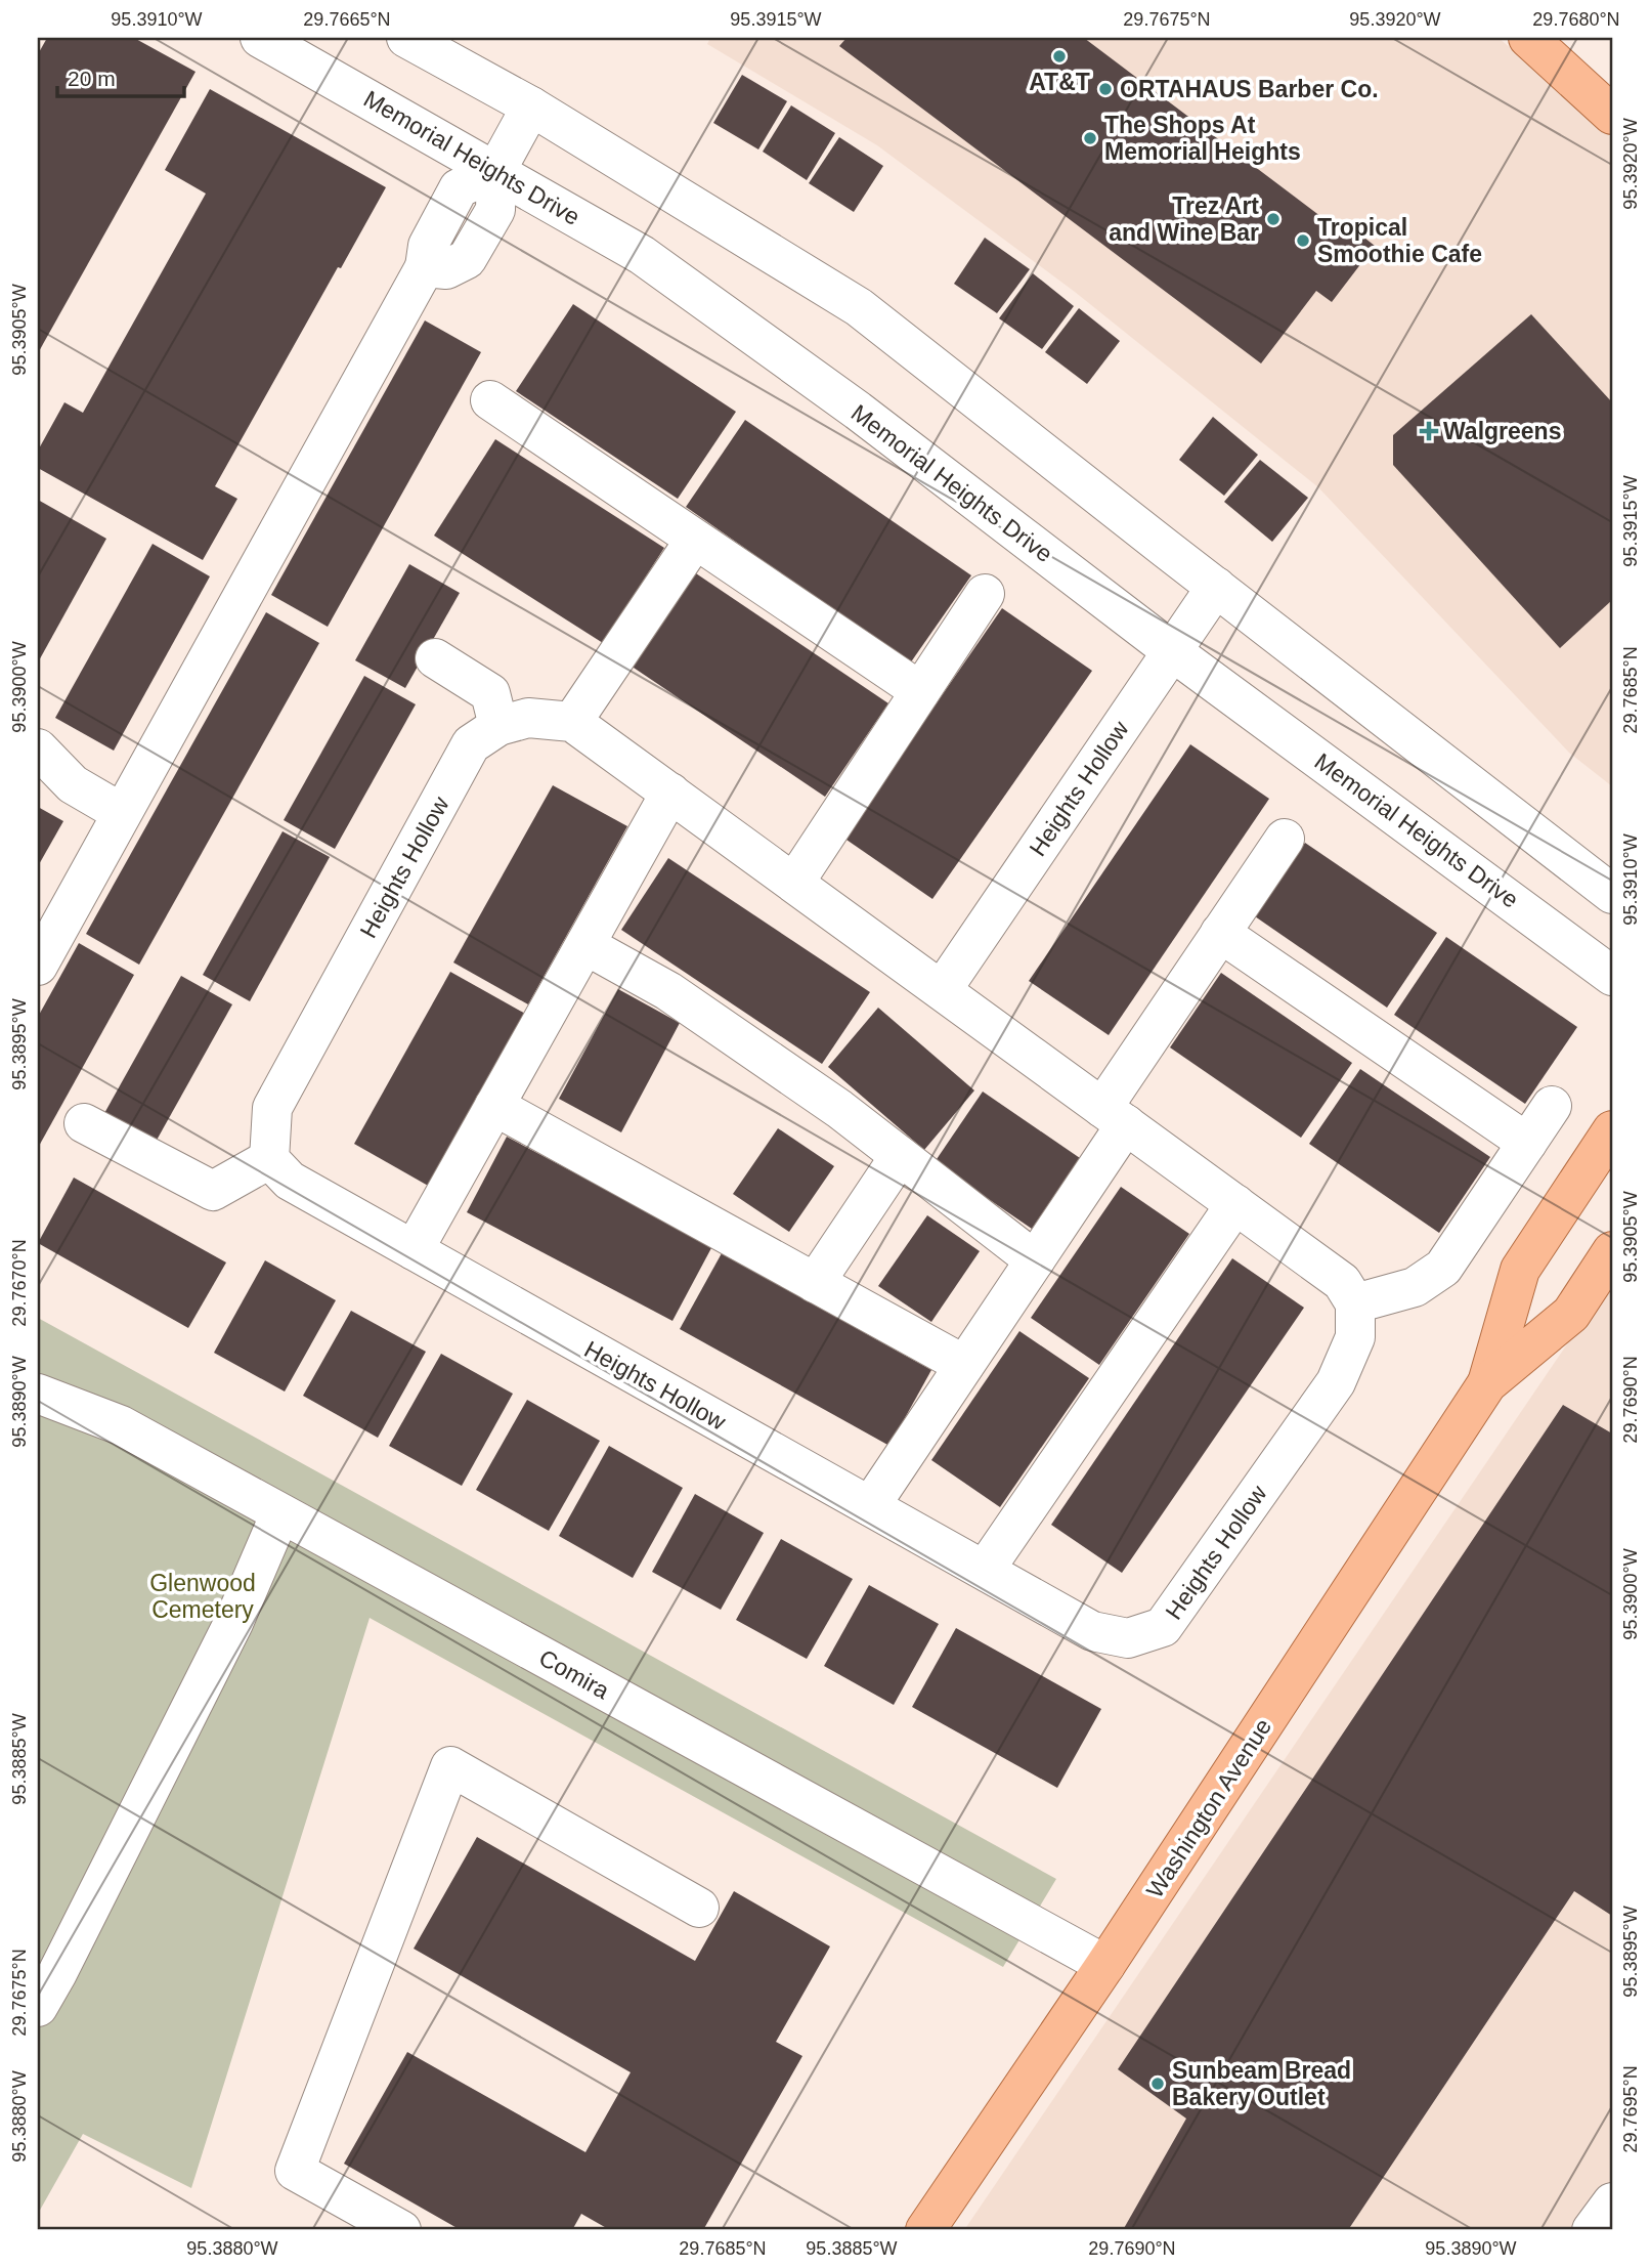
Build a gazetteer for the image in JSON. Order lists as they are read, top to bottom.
{
  "streets": {
    "main road": ["Washington Avenue"],
    "street": ["Memorial Heights Drive", "Heights Hollow", "Comira"]
  },
  "crossings": [
    ["Memorial Heights Drive", "Heights Hollow"],
    ["Comira", "Washington Avenue"]
  ],
  "parks": ["Glenwood Cemetery"],
  "places": {
    "other": [
      "AT&T",
      "ORTAHAUS Barber Co.",
      "The Shops At Memorial Heights",
      "Trez Art and Wine Bar",
      "Tropical Smoothie Cafe",
      "Sunbeam Bread Bakery Outlet"
    ],
    "health": ["Walgreens"]
  },
  "scale_bar": "20 m",
  "coordinates": [
    "95.3910°W",
    "29.7665°N",
    "95.3915°W",
    "29.7675°N",
    "95.3920°W",
    "29.7680°N",
    "95.3905°W",
    "95.3900°W",
    "29.7685°N",
    "95.3895°W",
    "29.7670°N",
    "29.7690°N",
    "95.3890°W",
    "95.3885°W",
    "29.7695°N",
    "95.3880°W"
  ]
}
